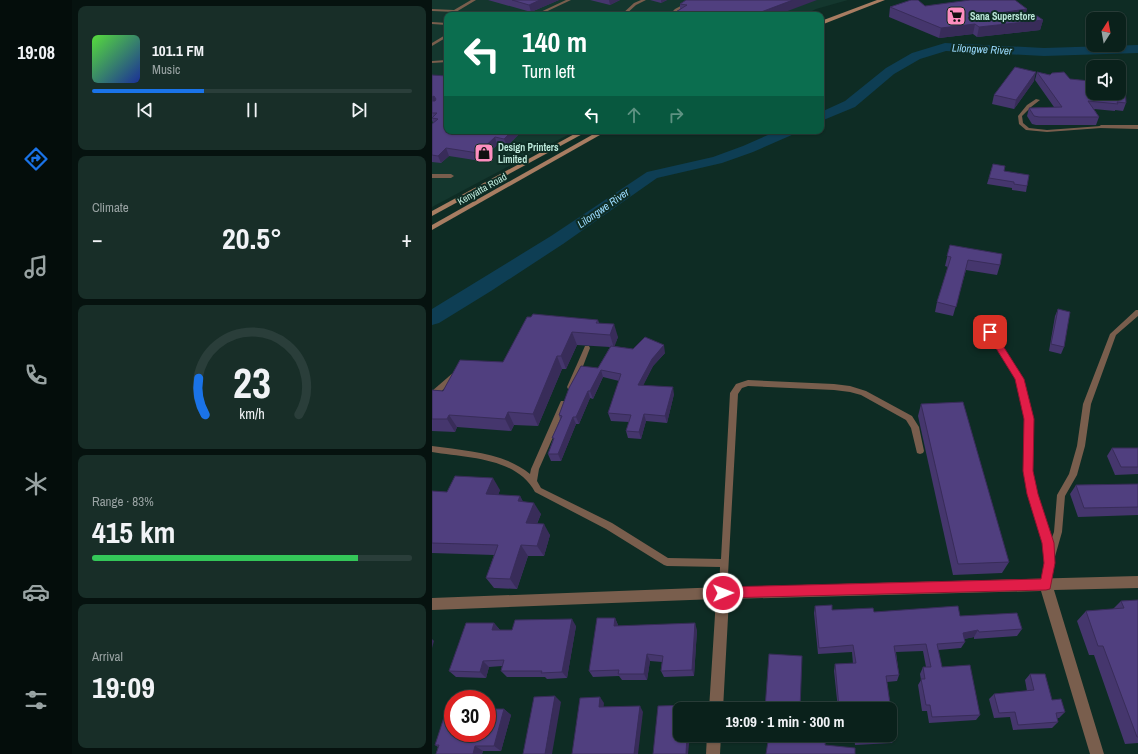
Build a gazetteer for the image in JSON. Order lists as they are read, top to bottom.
{
  "streets": {
    "main road": ["Kenyatta Road"]
  },
  "water": ["Lilongwe River"],
  "places": {
    "supermarket": ["Sana Superstore"],
    "shop": ["Design Printers Limited"]
  },
  "north": "top",
  "page": {
    "tabs": "19:08",
    "turn": ["140 m", "Turn left"],
    "song": ["101.1 FM", "Music"],
    "tile": [
      "Climate",
      ["Range · 83%", "415 km"],
      ["Arrival", "19:09"]
    ],
    "heat": ["−", "20.5°", "+"],
    "limit": "30",
    "trip": "19:09 · 1 min · 300 m",
    "gauge": ["23", "km/h"]
  }
}
